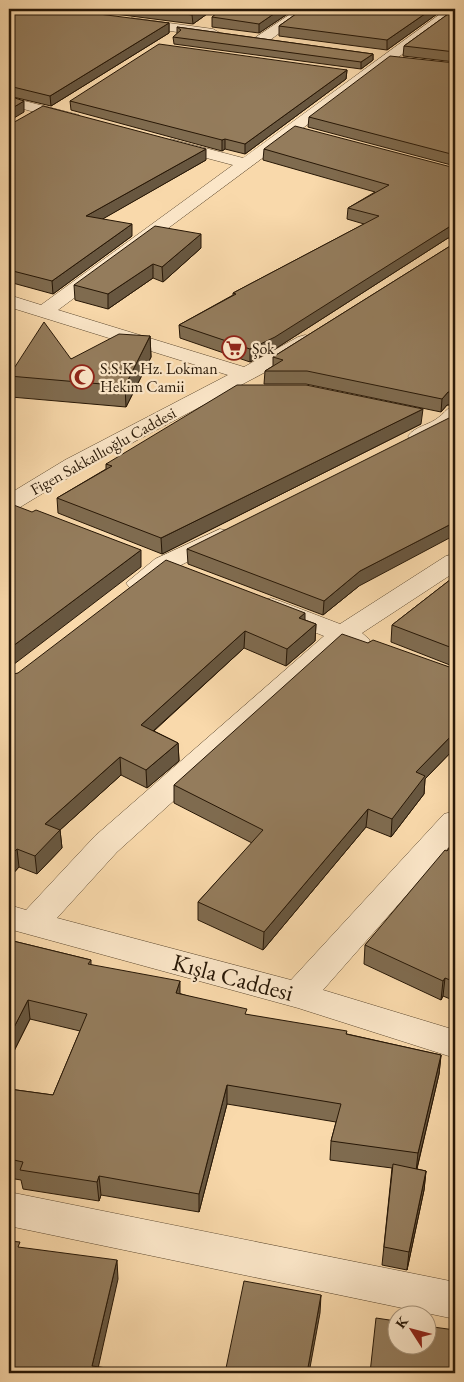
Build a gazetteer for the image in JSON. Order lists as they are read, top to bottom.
{
  "streets": {
    "street": ["Figen Sakkallıoğlu Caddesi", "Kışla Caddesi"]
  },
  "places": {
    "supermarket": ["Şok"],
    "mosque": ["S.S.K. Hz. Lokman Hekim Camii"]
  },
  "north": "top left"
}
